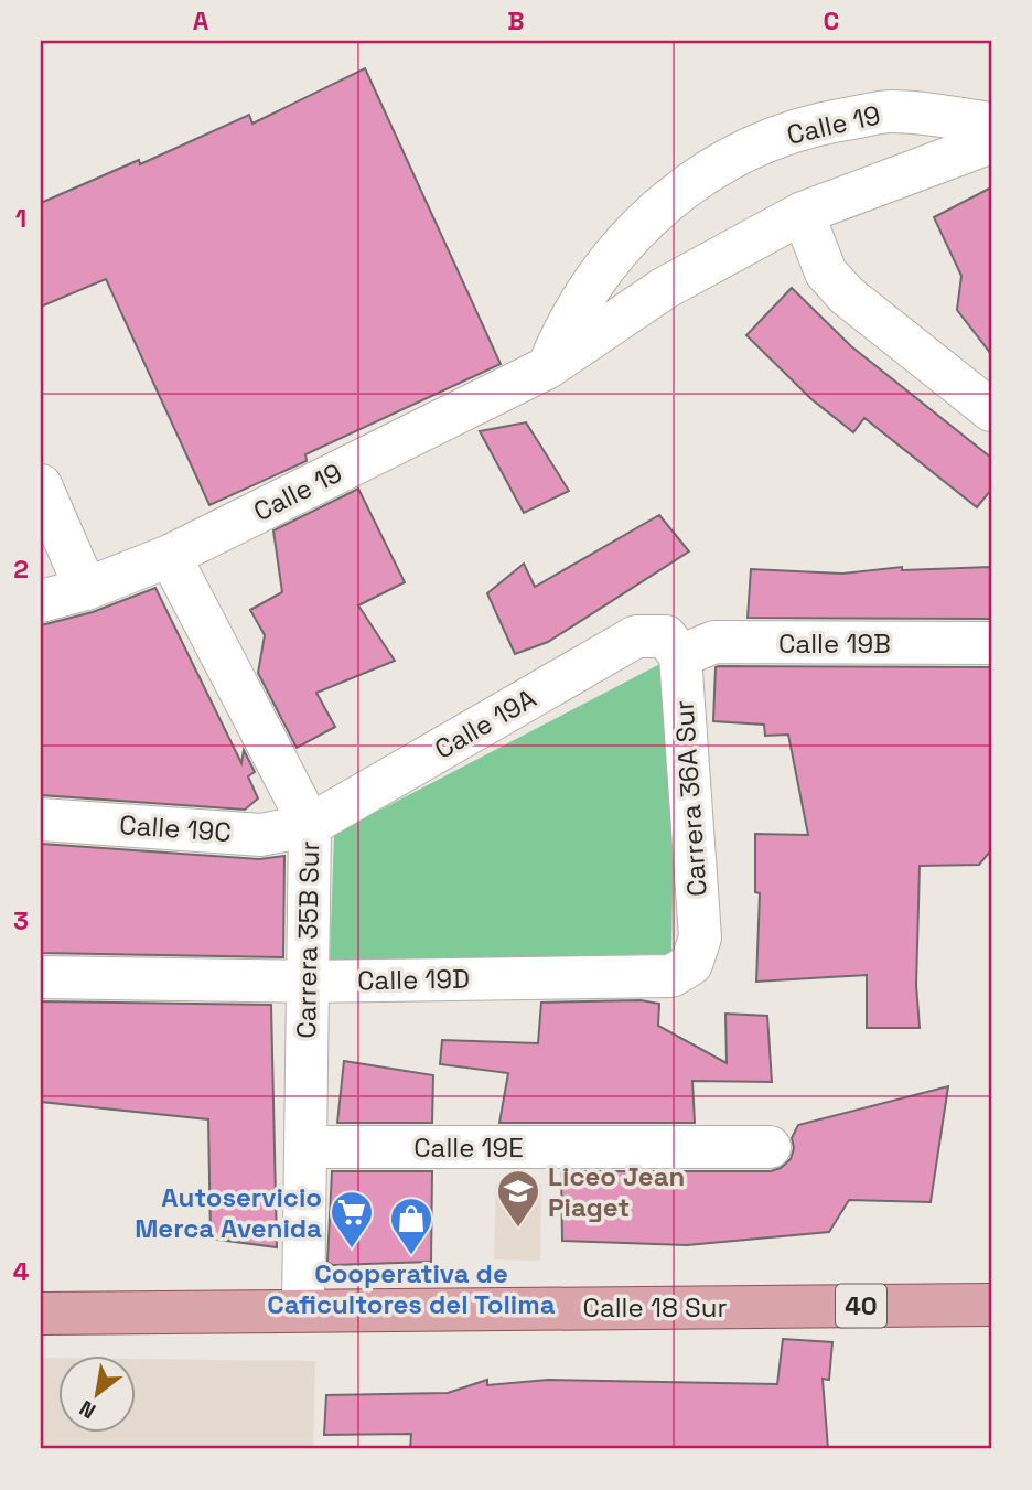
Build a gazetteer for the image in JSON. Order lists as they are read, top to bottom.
{
  "streets": {
    "main road": ["40", "Calle 18 Sur"],
    "street": [
      "Calle 19",
      "Calle 19B",
      "Calle 19A",
      "Carrera 36A Sur",
      "Calle 19C",
      "Carrera 35B Sur",
      "Calle 19D",
      "Calle 19E"
    ]
  },
  "crossings": [
    ["Calle 19", "Carrera 35B Sur"],
    ["Calle 19B", "Calle 19A"],
    ["Calle 19B", "Carrera 36A Sur"],
    ["Calle 19A", "Carrera 36A Sur"],
    ["Calle 19A", "Calle 19C"],
    ["Calle 19A", "Carrera 35B Sur"],
    ["Carrera 36A Sur", "Calle 19D"],
    ["Calle 19C", "Carrera 35B Sur"],
    ["Carrera 35B Sur", "Calle 19D"],
    ["Carrera 35B Sur", "Calle 19E"],
    ["Carrera 35B Sur", "Calle 18 Sur"]
  ],
  "places": {
    "school or university": ["Liceo Jean Piaget"],
    "supermarket": ["Autoservicio Merca Avenida"],
    "shop": ["Cooperativa de Caficultores del Tolima"]
  },
  "north": "bottom left",
  "grid": {
    "columns": ["A", "B", "C"],
    "rows": [
      "1",
      "2",
      "3",
      "4"
    ]
  }
}
